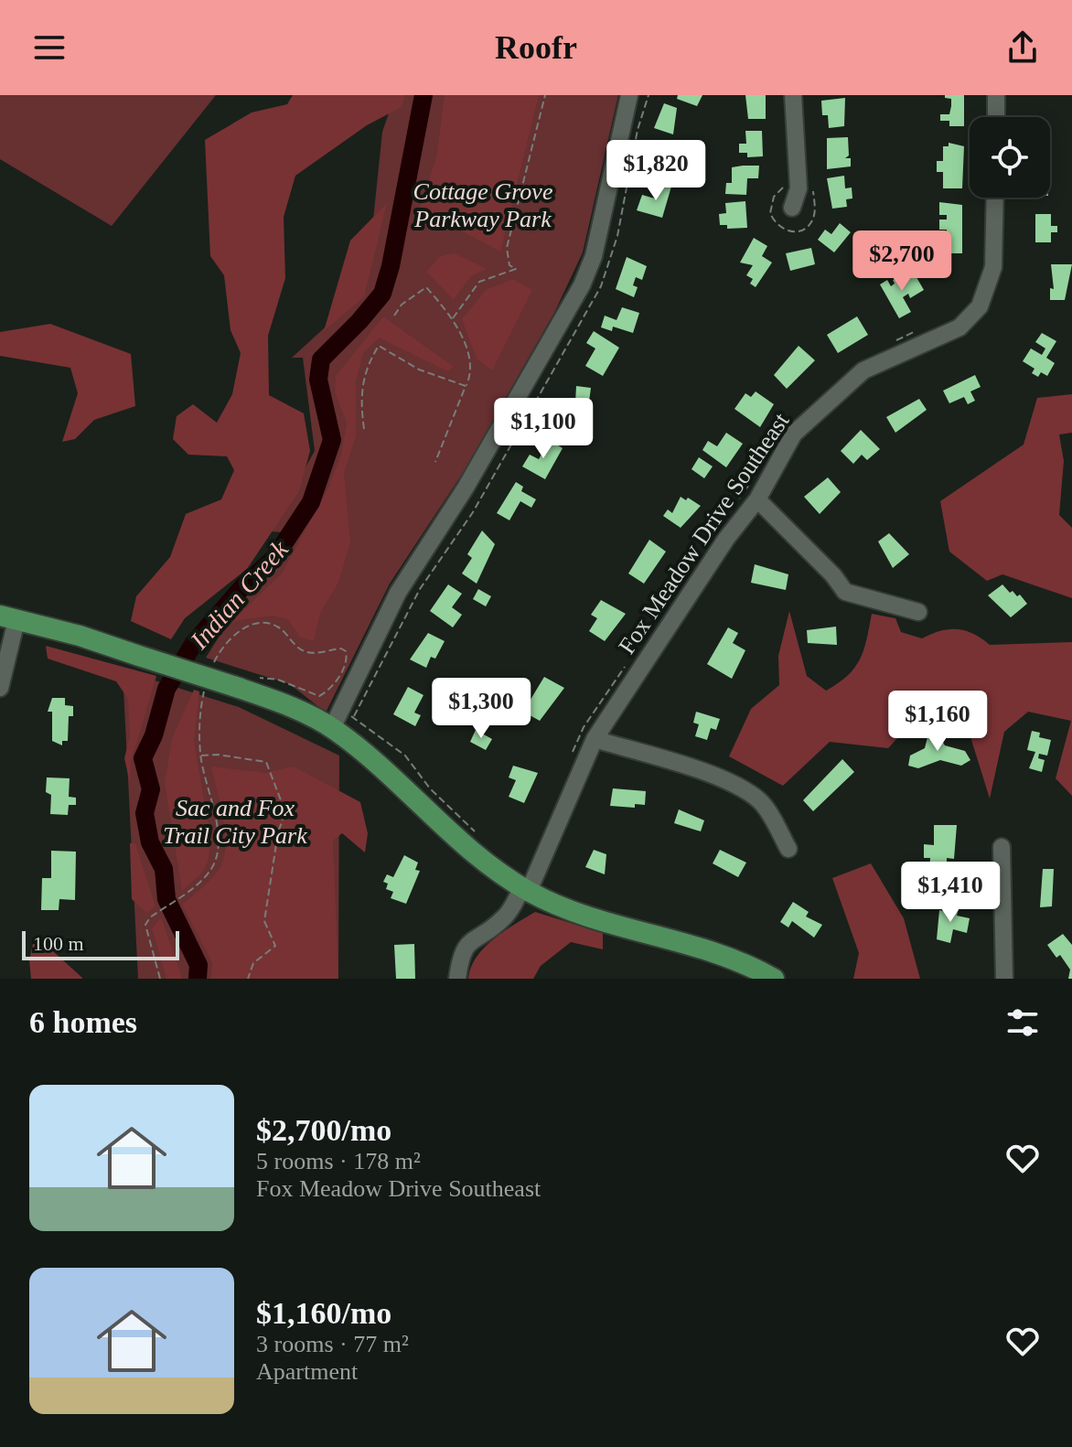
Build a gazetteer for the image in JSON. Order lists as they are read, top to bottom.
{
  "streets": {
    "street": ["Fox Meadow Drive Southeast"]
  },
  "water": ["Indian Creek"],
  "parks": ["Cottage Grove Parkway Park", "Sac and Fox Trail City Park"],
  "scale_bar": "100 m",
  "page": {
    "header": "Roofr",
    "price": [
      "$1,820",
      "$2,700",
      "$1,100",
      "$1,300",
      "$1,160",
      "$1,410"
    ],
    "scale": "100 m",
    "heading": "6 homes",
    "list": [
      {
        "name": "$2,700/mo",
        "note": "5 rooms · 178 m² · Fox Meadow Drive Southeast"
      },
      {
        "name": "$1,160/mo",
        "note": "3 rooms · 77 m² · Apartment"
      }
    ]
  }
}
